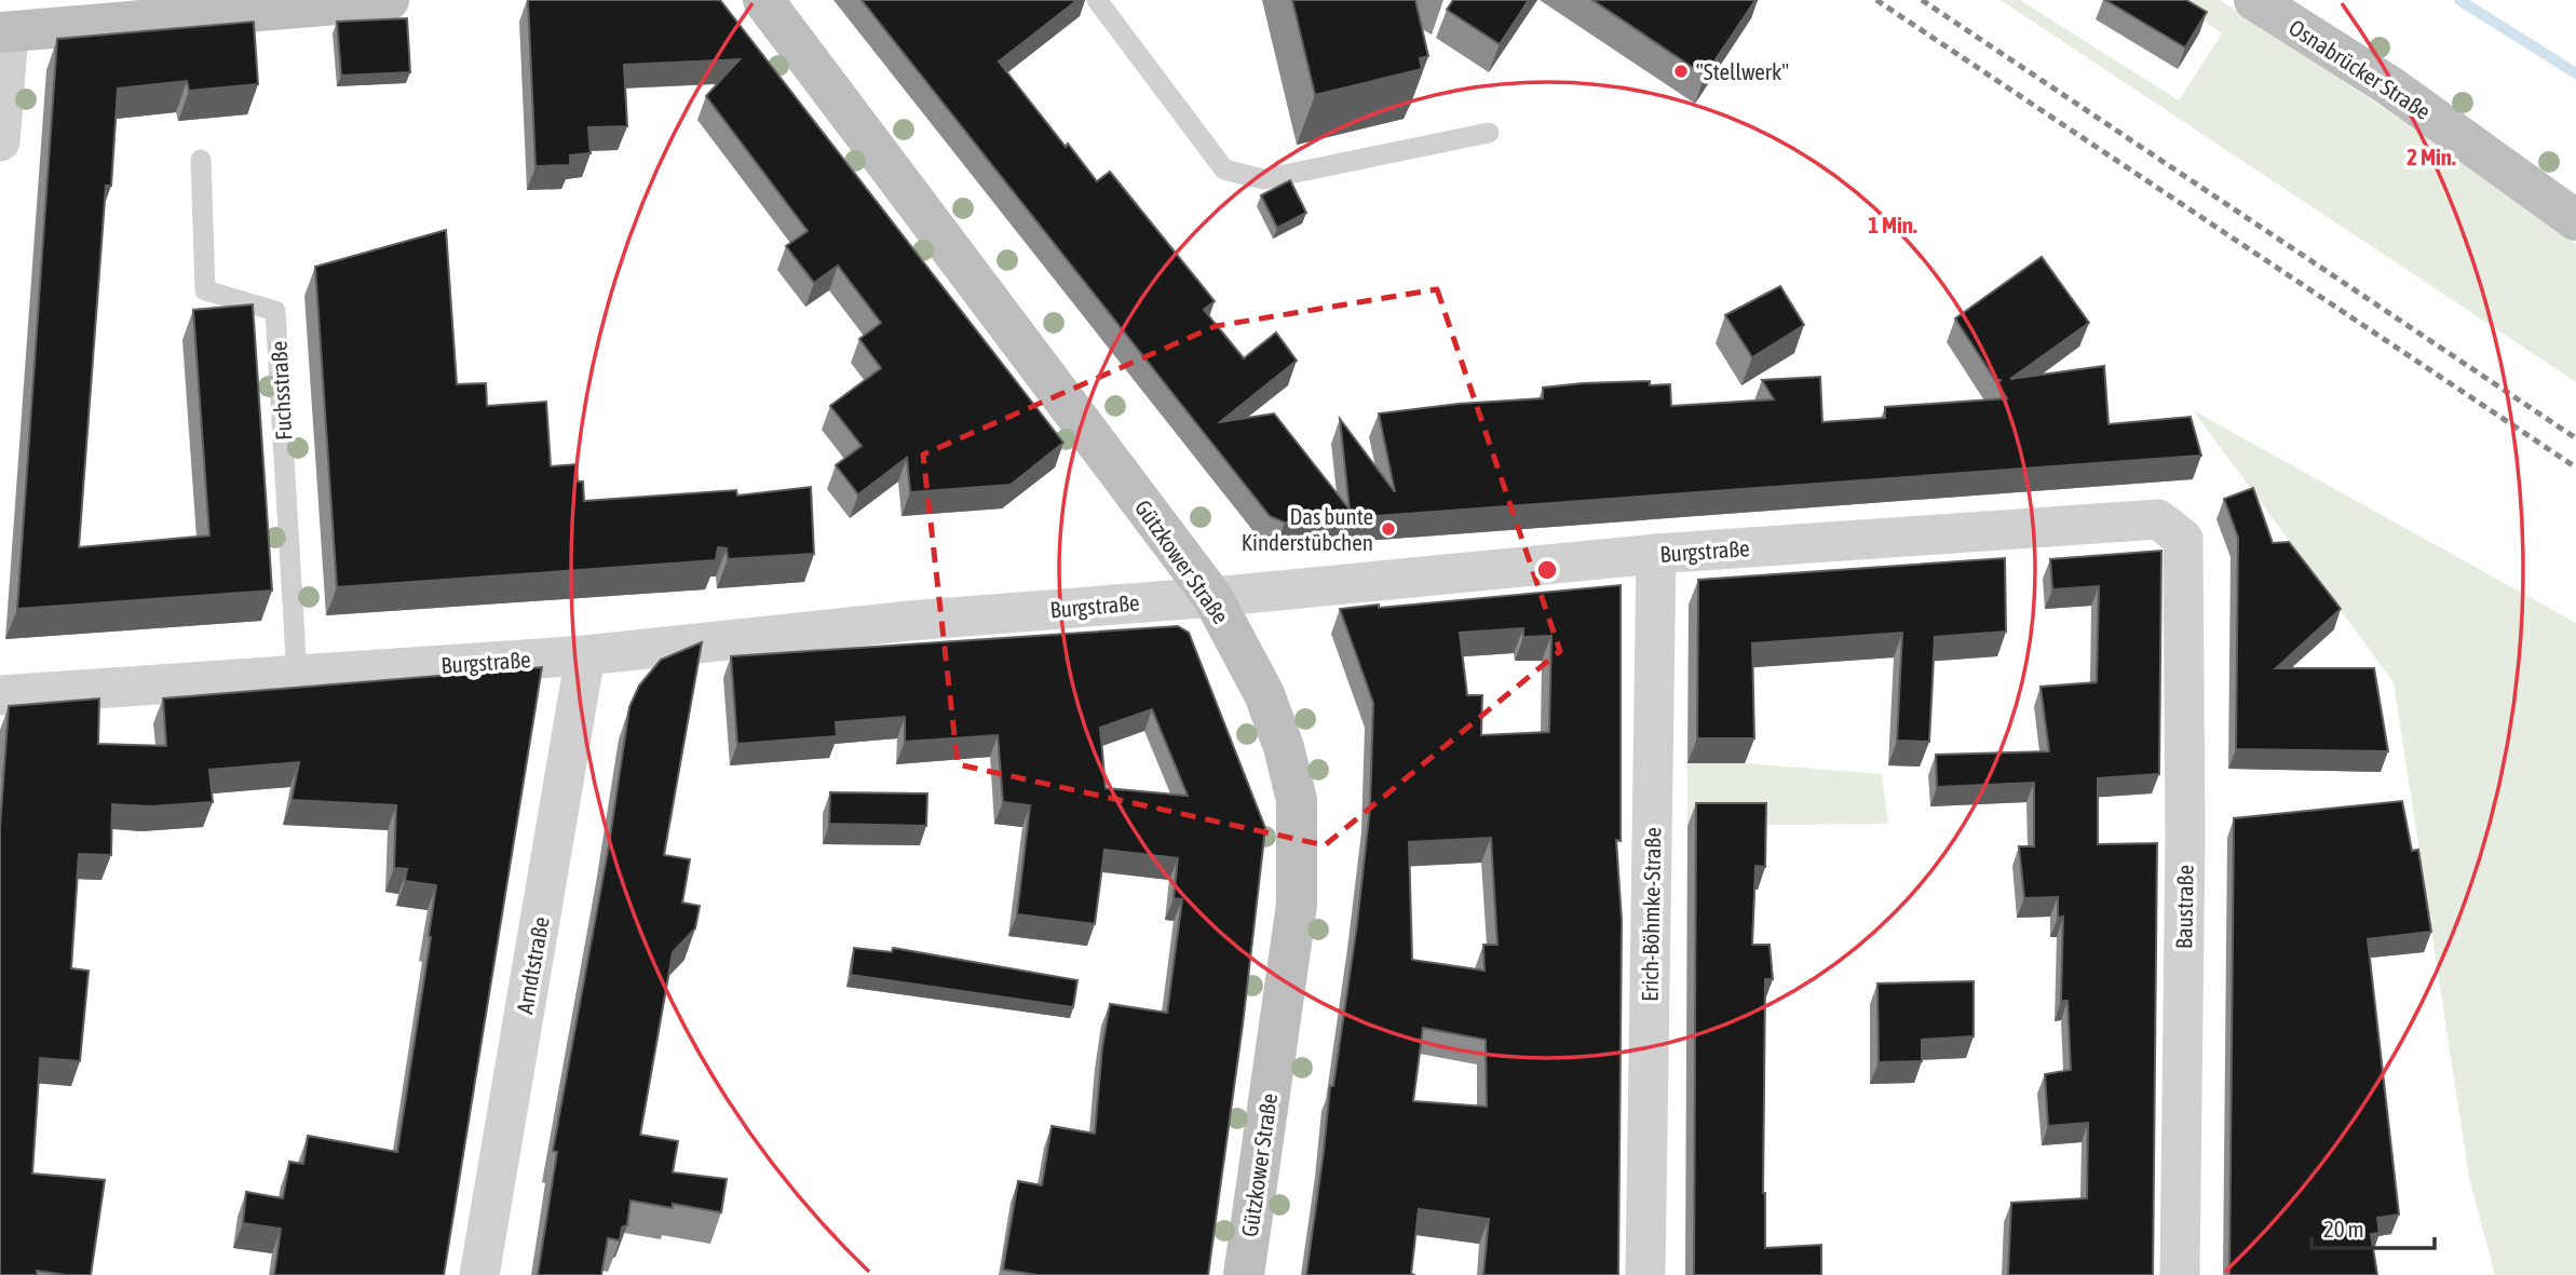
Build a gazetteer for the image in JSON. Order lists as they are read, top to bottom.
{
  "streets": {
    "street": [
      "Osnabrücker Straße",
      "Burgstraße",
      "Gützkower Straße",
      "Baustraße",
      "Erich-Böhmke-Straße",
      "Arndtstraße"
    ],
    "lane": ["Fuchsstraße"]
  },
  "crossings": [
    ["Fuchsstraße", "Burgstraße"],
    ["Burgstraße", "Gützkower Straße"],
    ["Burgstraße", "Baustraße"],
    ["Burgstraße", "Erich-Böhmke-Straße"],
    ["Burgstraße", "Arndtstraße"]
  ],
  "places": ["\"Stellwerk\"", "Das bunte Kinderstübchen"],
  "scale_bar": "20 m",
  "rings": ["2 Min.", "1 Min."]
}
